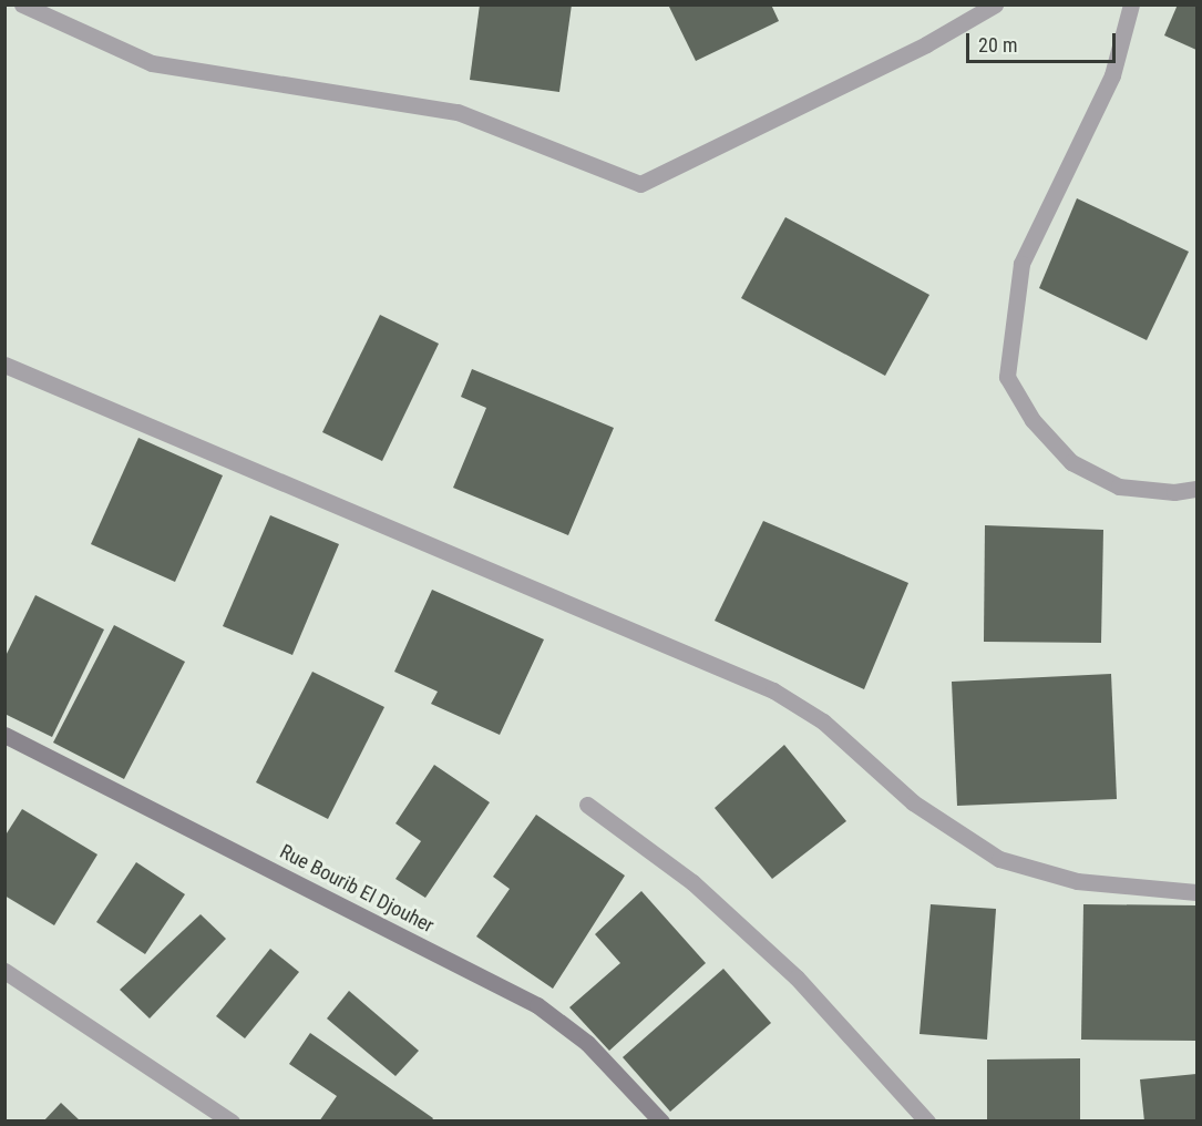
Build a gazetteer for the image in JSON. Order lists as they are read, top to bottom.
{
  "streets": {
    "main road": ["Rue Bourib El Djouher"]
  },
  "scale_bar": "20 m"
}
